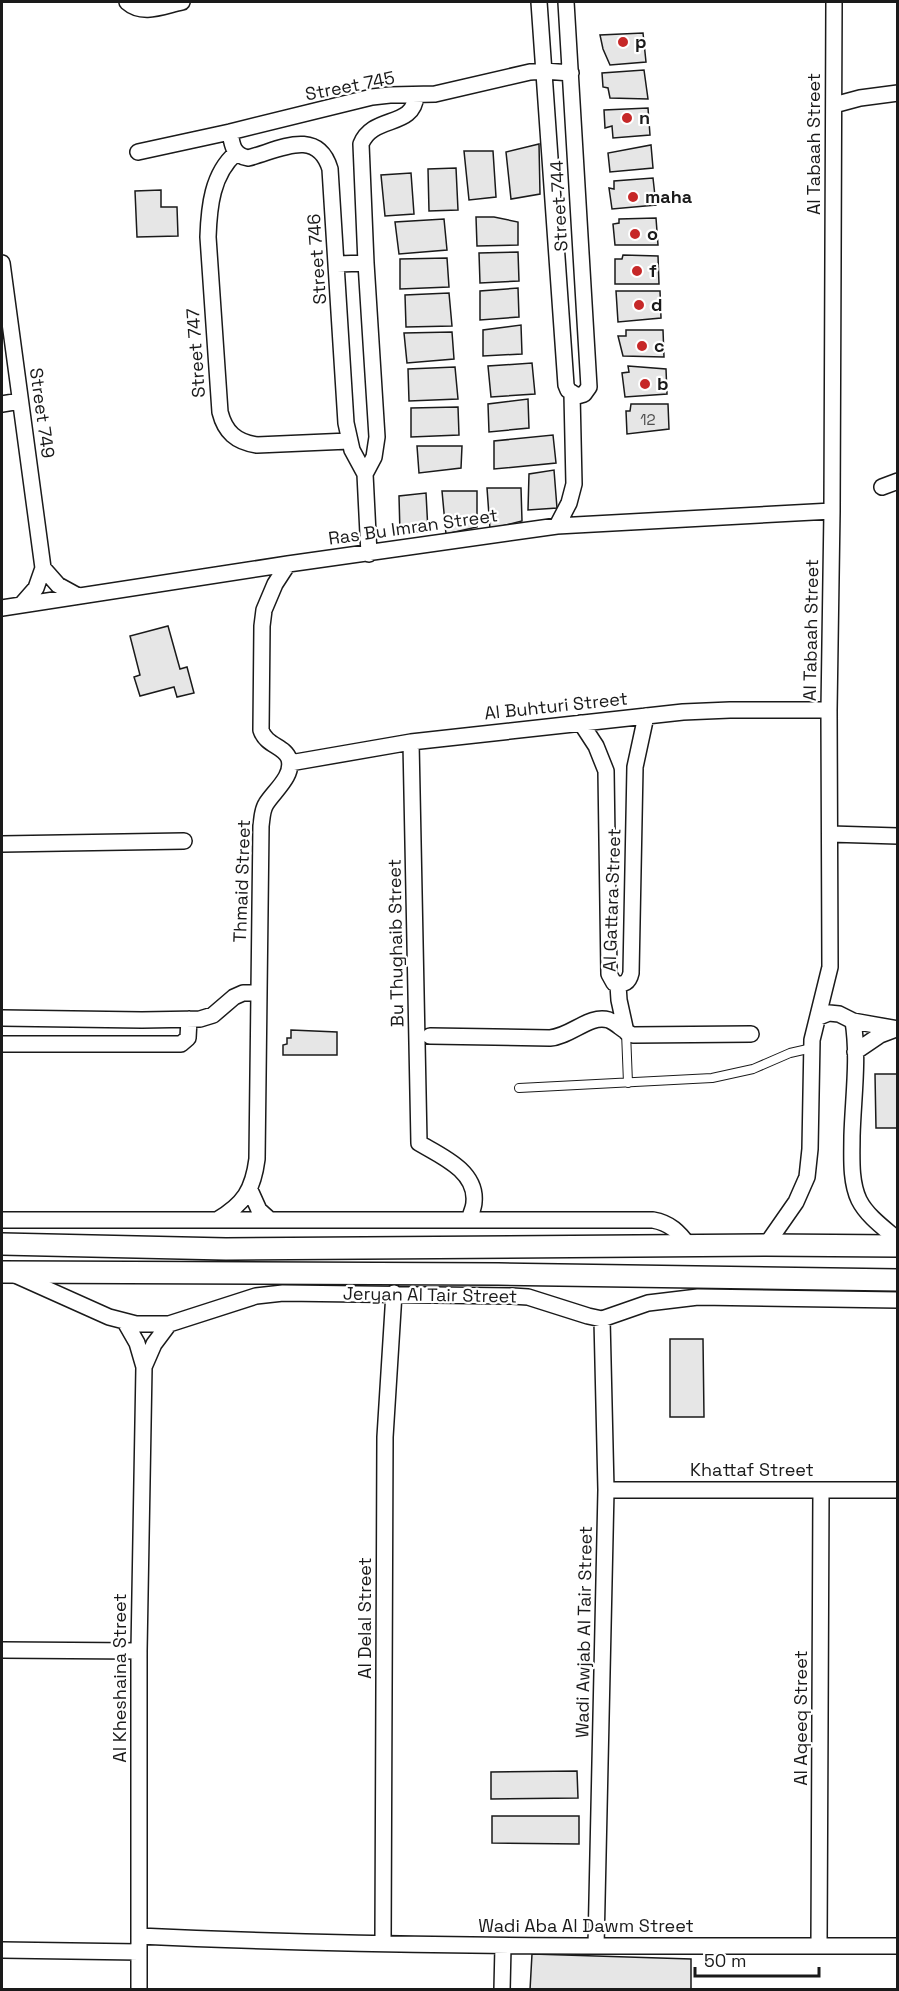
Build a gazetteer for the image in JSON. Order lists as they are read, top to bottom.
{
  "streets": {
    "street": [
      "Street 745",
      "Al Tabaah Street",
      "Street 744",
      "Street 746",
      "Street 747",
      "Street 749",
      "Ras Bu Imran Street",
      "Al Buhturi Street",
      "Thmaid Street",
      "Al Gattara Street",
      "Bu Thughaib Street",
      "Jeryan Al Tair Street",
      "Khattaf Street",
      "Al Delal Street",
      "Wadi Awjab Al Tair Street",
      "Al Kheshaina Street",
      "Al Aqeeq Street",
      "Wadi Aba Al Dawm Street"
    ]
  },
  "crossings": [
    ["Street 745", "Street 744"],
    ["Street 745", "Street 746"],
    ["Al Tabaah Street", "Ras Bu Imran Street"],
    ["Al Tabaah Street", "Al Buhturi Street"],
    ["Street 744", "Ras Bu Imran Street"],
    ["Street 746", "Street 747"],
    ["Street 746", "Ras Bu Imran Street"],
    ["Al Buhturi Street", "Thmaid Street"],
    ["Al Buhturi Street", "Al Gattara Street"],
    ["Al Buhturi Street", "Bu Thughaib Street"],
    ["Jeryan Al Tair Street", "Al Delal Street"],
    ["Jeryan Al Tair Street", "Wadi Awjab Al Tair Street"],
    ["Jeryan Al Tair Street", "Al Kheshaina Street"],
    ["Khattaf Street", "Wadi Awjab Al Tair Street"],
    ["Khattaf Street", "Al Aqeeq Street"],
    ["Al Delal Street", "Wadi Aba Al Dawm Street"],
    ["Wadi Awjab Al Tair Street", "Wadi Aba Al Dawm Street"],
    ["Al Kheshaina Street", "Wadi Aba Al Dawm Street"],
    ["Al Aqeeq Street", "Wadi Aba Al Dawm Street"]
  ],
  "places": [
    "p",
    "n",
    "maha",
    "o",
    "f",
    "d",
    "c",
    "b"
  ],
  "house_numbers": ["12"],
  "scale_bar": "50 m"
}
